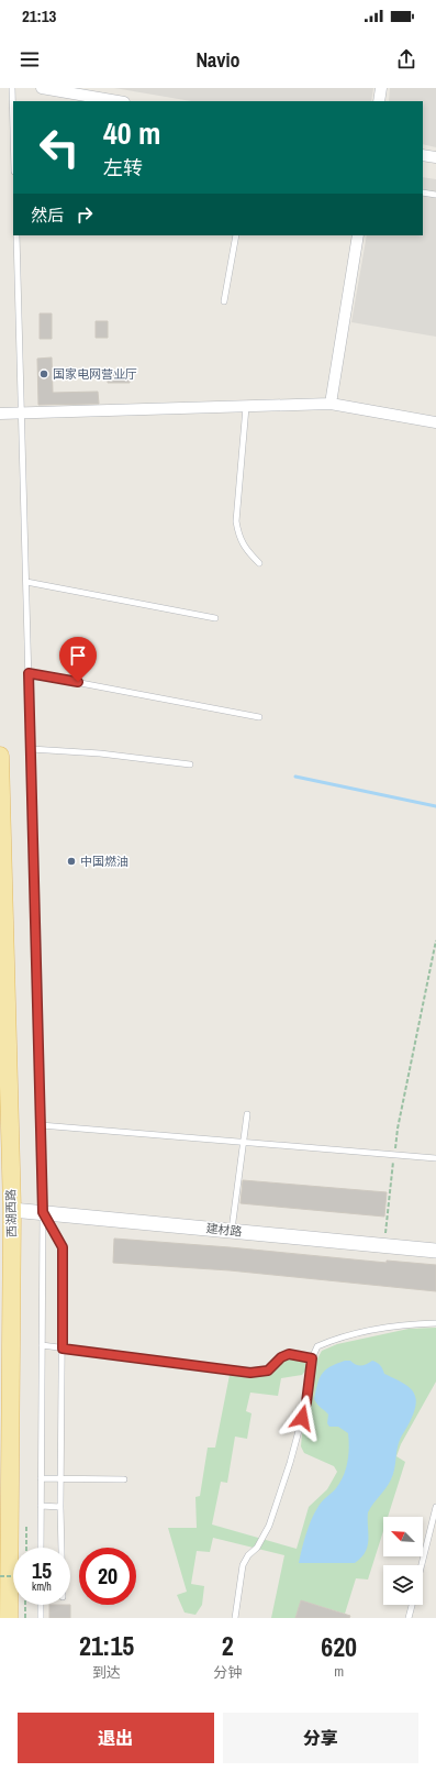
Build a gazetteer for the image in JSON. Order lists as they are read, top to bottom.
{
  "streets": {
    "main road": ["西湖西路"],
    "street": ["建材路"]
  },
  "crossings": [
    ["西湖西路", "建材路"]
  ],
  "places": ["国家电网营业厅", "中国燃油"],
  "north": "top left",
  "page": {
    "status": "21:13",
    "header": "Navio",
    "turn": ["40 m", "左转"],
    "then": "然后",
    "speed": "15 km/h",
    "limit": "20",
    "eta": [
      "21:15",
      "到达",
      "2",
      "分钟",
      "620",
      "m"
    ],
    "buttons": ["退出", "分享"]
  }
}
